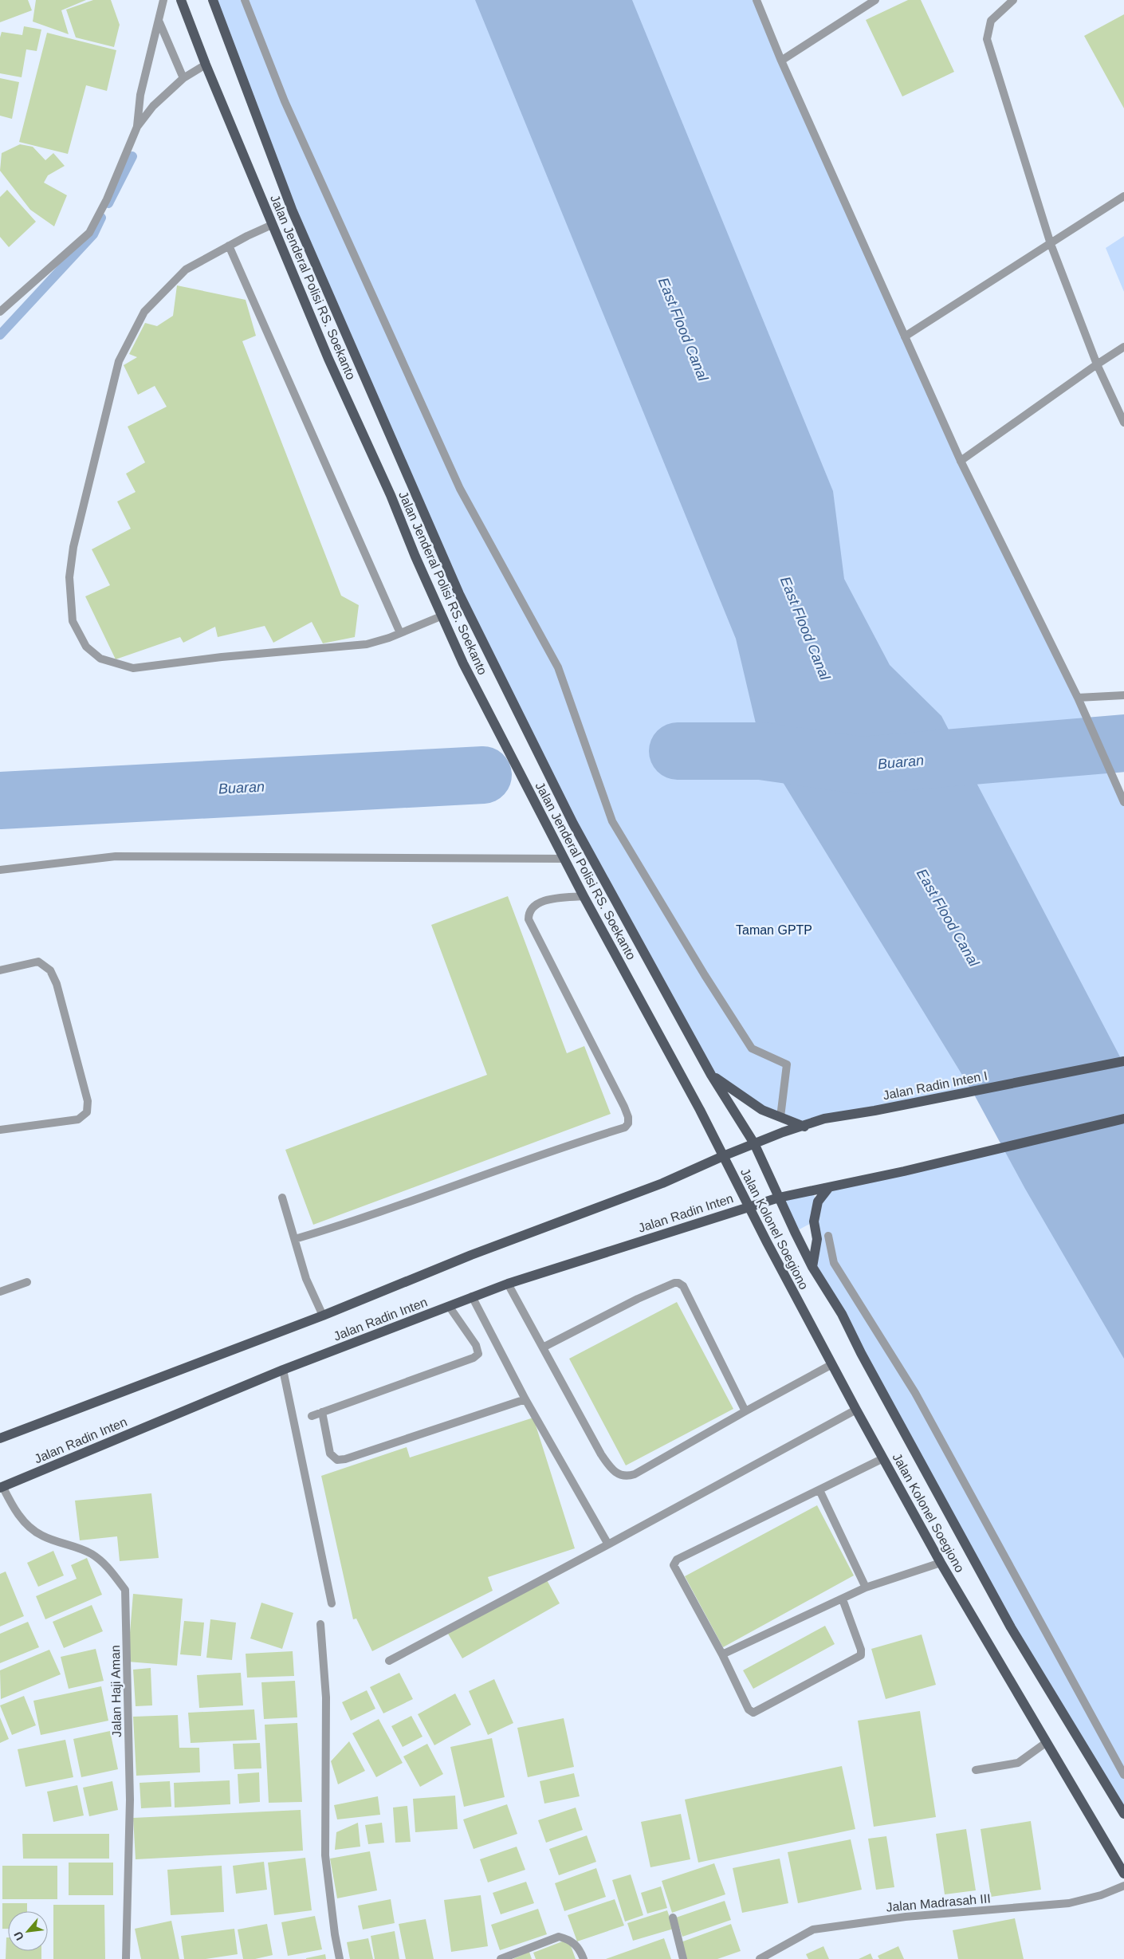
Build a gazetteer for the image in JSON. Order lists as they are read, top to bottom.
{
  "streets": {
    "main road": [
      "Jalan Jenderal Polisi RS. Soekanto",
      "Jalan Radin Inten I",
      "Jalan Radin Inten",
      "Jalan Kolonel Soegiono"
    ],
    "street": ["Jalan Haji Aman", "Jalan Madrasah III"]
  },
  "crossings": [
    ["Jalan Jenderal Polisi RS. Soekanto", "Jalan Radin Inten I"],
    ["Jalan Jenderal Polisi RS. Soekanto", "Jalan Radin Inten"],
    ["Jalan Jenderal Polisi RS. Soekanto", "Jalan Kolonel Soegiono"],
    ["Jalan Radin Inten I", "Jalan Radin Inten"],
    ["Jalan Radin Inten I", "Jalan Kolonel Soegiono"],
    ["Jalan Radin Inten", "Jalan Kolonel Soegiono"],
    ["Jalan Radin Inten", "Jalan Haji Aman"]
  ],
  "water": ["East Flood Canal", "Buaran"],
  "parks": ["Taman GPTP"],
  "north": "bottom left"
}
